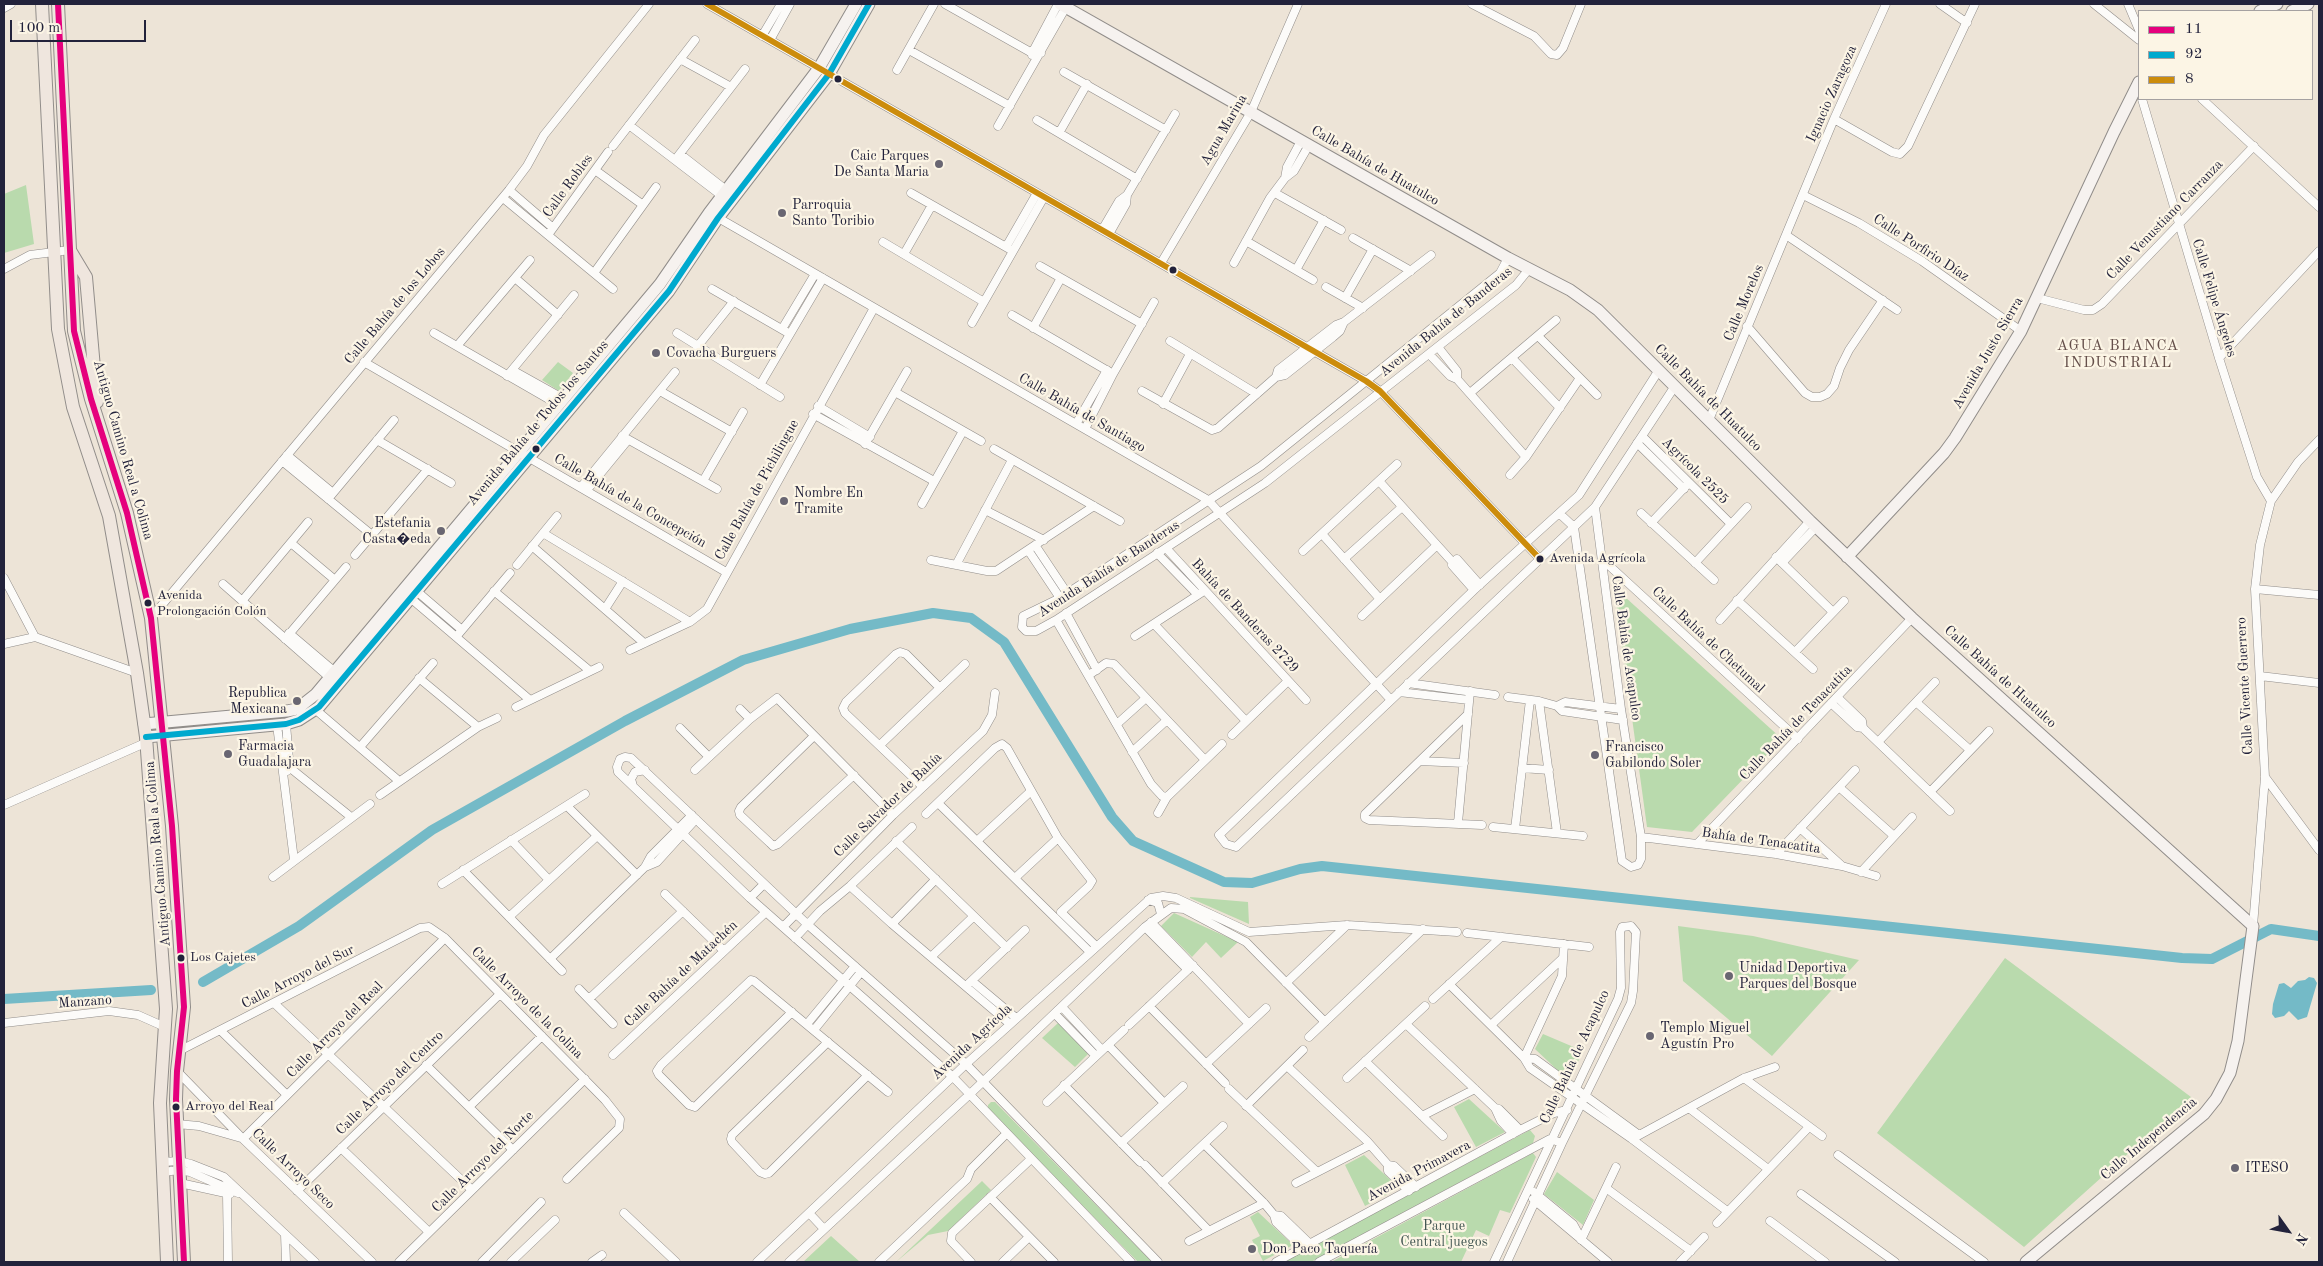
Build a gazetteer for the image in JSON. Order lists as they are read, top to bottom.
{
  "streets": {
    "main road": ["Antiguo Camino Real a Colima"],
    "street": [
      "Ignacio Zaragoza",
      "Agua Marina",
      "Calle Bahía de Huatulco",
      "Calle Robles",
      "Calle Venustiano Carranza",
      "Calle Porfirio Díaz",
      "Calle Felipe Ángeles",
      "Calle Morelos",
      "Calle Bahía de los Lobos",
      "Avenida Bahía de Banderas",
      "Avenida Justo Sierra",
      "Calle Bahía de Santiago",
      "Avenida Bahía de Todos los Santos",
      "Agrícola 2525",
      "Calle Bahía de Pichilingue",
      "Calle Bahía de la Concepción",
      "Bahía de Banderas 2729",
      "Calle Bahía de Chetumal",
      "Calle Bahía de Acapulco",
      "Calle Vicente Guerrero",
      "Calle Bahía de Tenacatita",
      "Calle Salvador de Bahía",
      "Bahía de Tenacatita",
      "Calle Bahía de Matachén",
      "Calle Arroyo del Sur",
      "Manzano",
      "Calle Arroyo de la Colina",
      "Calle Arroyo del Real",
      "Avenida Agrícola",
      "Calle Arroyo del Centro",
      "Calle Independencia",
      "Calle Arroyo del Norte",
      "Calle Arroyo Seco",
      "Avenida Primavera"
    ]
  },
  "crossings": [
    ["Ignacio Zaragoza", "Calle Porfirio Díaz"],
    ["Ignacio Zaragoza", "Calle Morelos"],
    ["Agua Marina", "Calle Bahía de Huatulco"],
    ["Calle Bahía de Huatulco", "Calle Morelos"],
    ["Calle Bahía de Huatulco", "Avenida Bahía de Banderas"],
    ["Calle Bahía de Huatulco", "Avenida Justo Sierra"],
    ["Calle Bahía de Huatulco", "Calle Vicente Guerrero"],
    ["Calle Bahía de Huatulco", "Calle Bahía de Tenacatita"],
    ["Calle Venustiano Carranza", "Calle Felipe Ángeles"],
    ["Calle Venustiano Carranza", "Avenida Justo Sierra"],
    ["Calle Porfirio Díaz", "Calle Morelos"],
    ["Calle Porfirio Díaz", "Avenida Justo Sierra"],
    ["Calle Felipe Ángeles", "Calle Vicente Guerrero"],
    ["Calle Bahía de los Lobos", "Antiguo Camino Real a Colima"],
    ["Calle Bahía de los Lobos", "Calle Bahía de la Concepción"],
    ["Avenida Bahía de Banderas", "Calle Bahía de Santiago"],
    ["Avenida Bahía de Banderas", "Bahía de Banderas 2729"],
    ["Calle Bahía de Santiago", "Avenida Bahía de Todos los Santos"],
    ["Calle Bahía de Santiago", "Calle Bahía de Pichilingue"],
    ["Avenida Bahía de Todos los Santos", "Antiguo Camino Real a Colima"],
    ["Avenida Bahía de Todos los Santos", "Calle Bahía de la Concepción"],
    ["Antiguo Camino Real a Colima", "Calle Arroyo del Sur"],
    ["Antiguo Camino Real a Colima", "Manzano"],
    ["Antiguo Camino Real a Colima", "Calle Arroyo Seco"],
    ["Calle Bahía de Pichilingue", "Calle Bahía de la Concepción"],
    ["Calle Bahía de Chetumal", "Calle Bahía de Acapulco"],
    ["Calle Bahía de Chetumal", "Calle Bahía de Tenacatita"],
    ["Calle Bahía de Acapulco", "Bahía de Tenacatita"],
    ["Calle Bahía de Acapulco", "Avenida Primavera"],
    ["Calle Vicente Guerrero", "Calle Independencia"],
    ["Calle Bahía de Tenacatita", "Bahía de Tenacatita"],
    ["Calle Arroyo del Sur", "Calle Arroyo de la Colina"],
    ["Calle Arroyo de la Colina", "Calle Arroyo del Real"],
    ["Calle Arroyo de la Colina", "Calle Arroyo del Centro"],
    ["Calle Arroyo de la Colina", "Calle Arroyo del Norte"],
    ["Calle Arroyo del Real", "Calle Arroyo Seco"],
    ["Calle Arroyo del Centro", "Calle Arroyo Seco"]
  ],
  "districts": ["AGUA BLANCA INDUSTRIAL"],
  "parks": ["Parque Central juegos"],
  "places": [
    "Caic Parques De Santa Maria",
    "Parroquia Santo Toribio",
    "Covacha Burguers",
    "Nombre En Tramite",
    "Estefania Casta�eda",
    "Avenida Agrícola",
    "Avenida Prolongación Colón",
    "Republica Mexicana",
    "Farmacia Guadalajara",
    "Francisco Gabilondo Soler",
    "Los Cajetes",
    "Unidad Deportiva Parques del Bosque",
    "Templo Miguel Agustín Pro",
    "Arroyo del Real",
    "ITESO",
    "Don Paco Taquería"
  ],
  "lines": ["transit line 11", "transit line 92", "transit line 8"],
  "legend": ["11", "92", "8"],
  "scale_bar": "100 m",
  "north": "bottom right"
}
